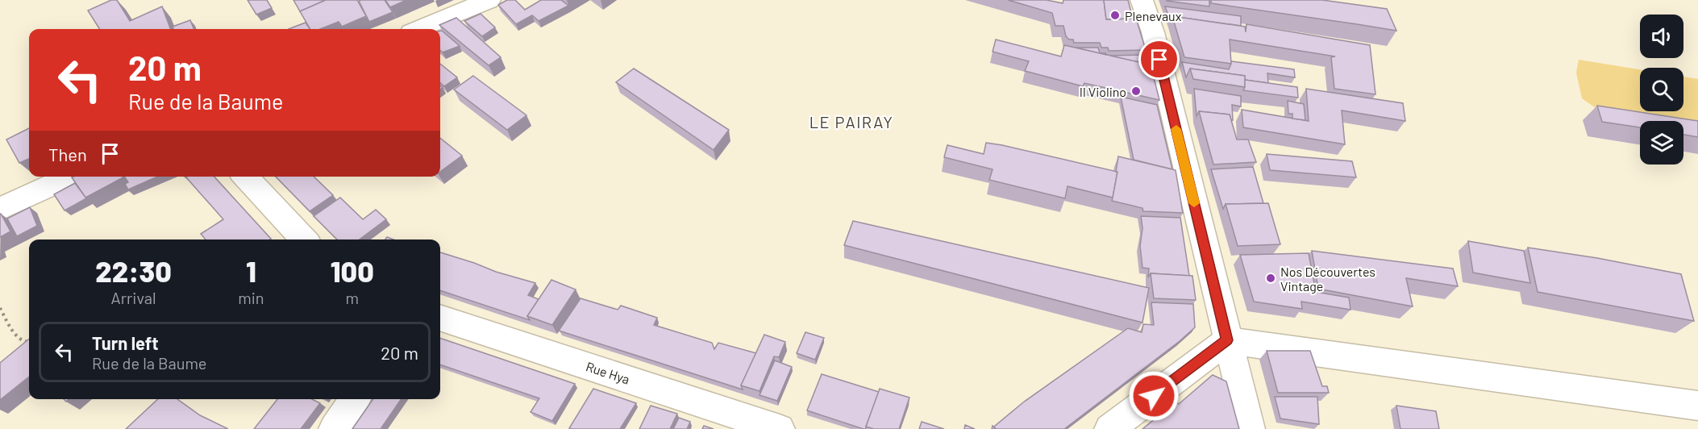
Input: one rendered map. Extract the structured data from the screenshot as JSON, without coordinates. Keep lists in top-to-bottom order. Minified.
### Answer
{"streets":{"street":["Rue Hya"]},"districts":["LE PAIRAY"],"places":["Plenevaux","Il Violino","Nos Découvertes Vintage"],"page":{"turn":["20 m","Rue de la Baume"],"then":"Then","eta":["22:30","Arrival","1","min","100","m"],"list":[{"name":"Turn left","note":"Rue de la Baume","value":"20 m"}]}}
